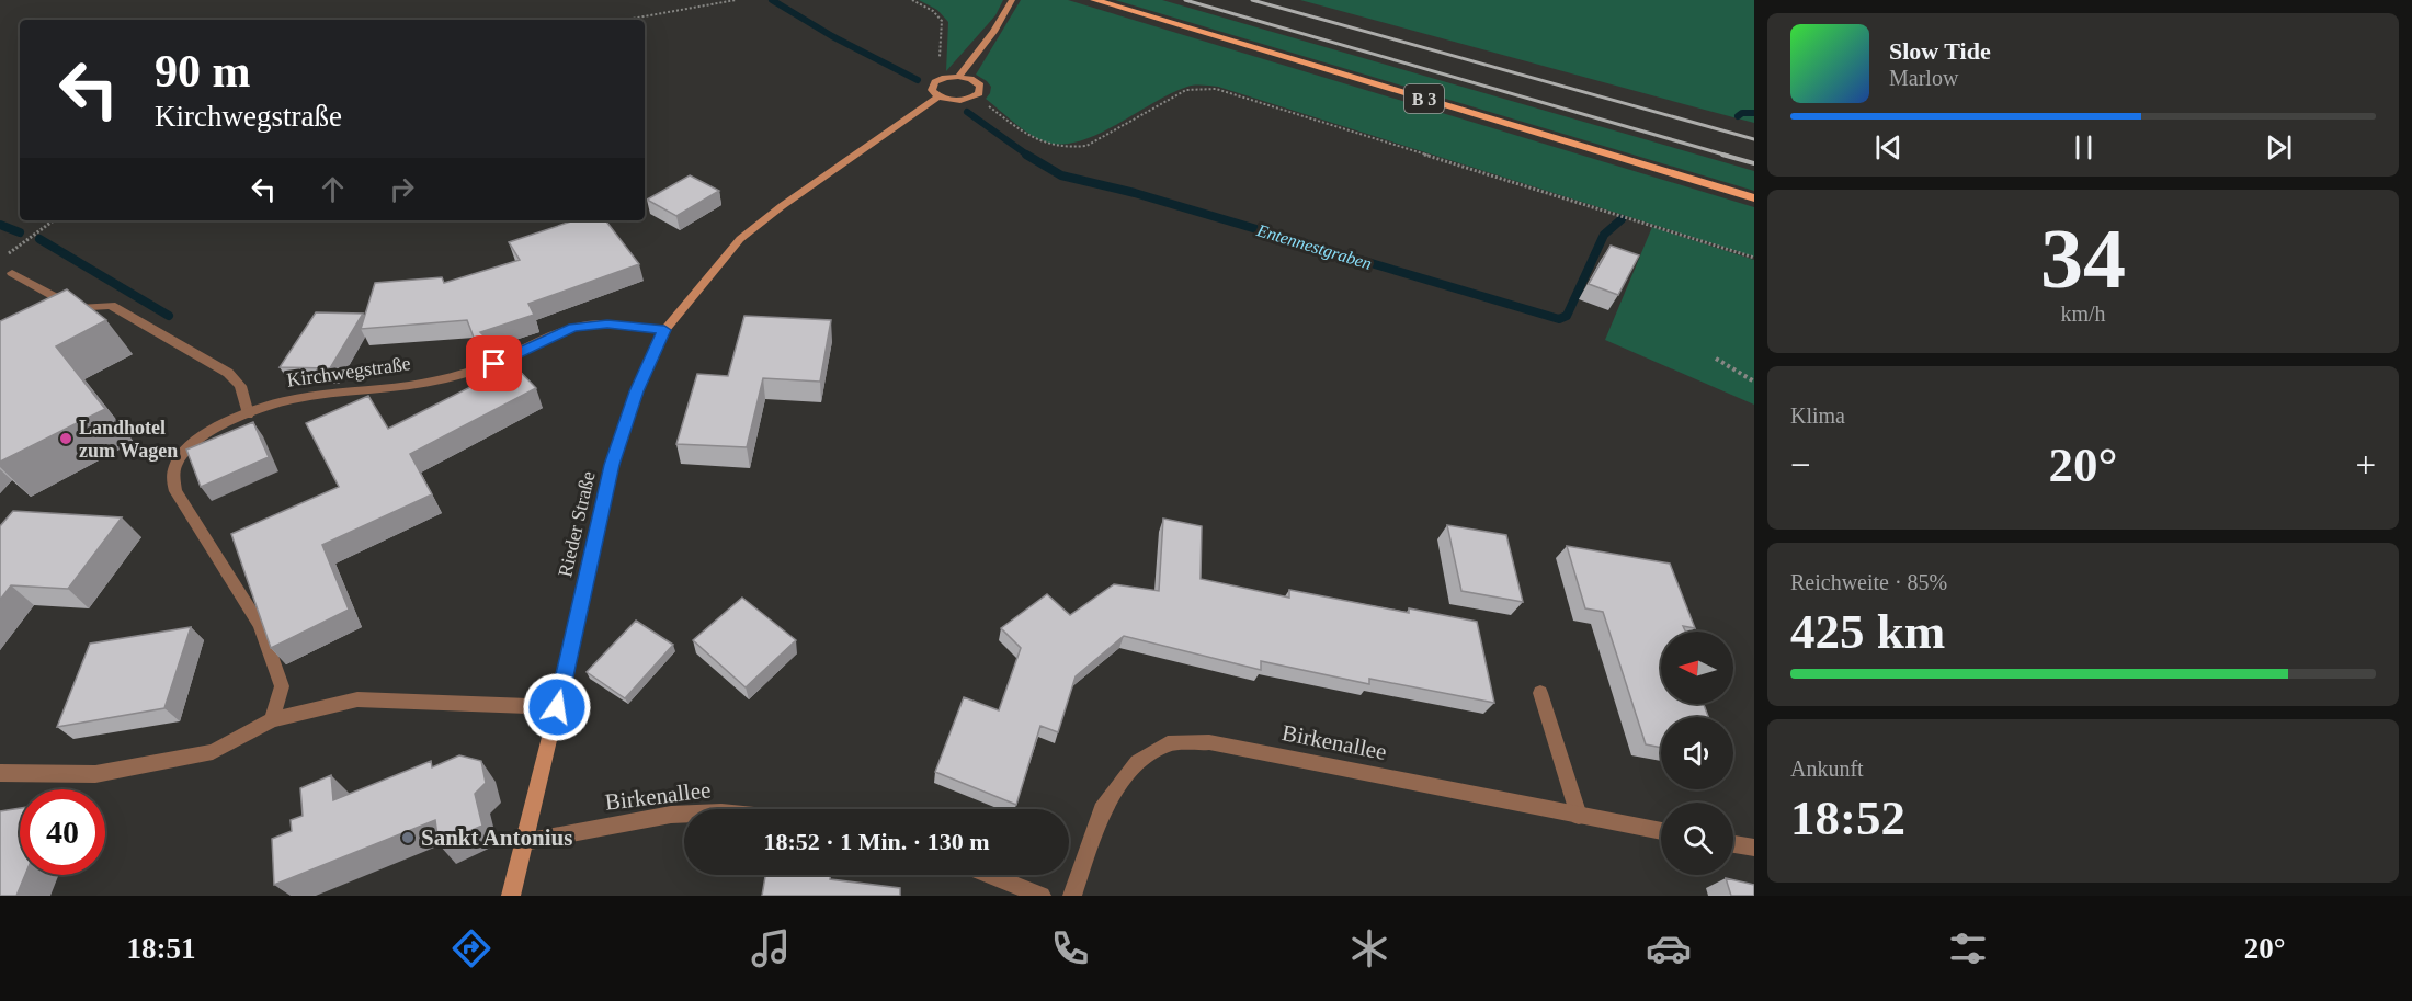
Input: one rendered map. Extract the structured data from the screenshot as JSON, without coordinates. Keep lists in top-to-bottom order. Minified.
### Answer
{"streets":{"main road":["B 3"],"street":["Kirchwegstraße","Rieder Straße","Birkenallee"]},"crossings":[["Kirchwegstraße","Rieder Straße"],["Rieder Straße","Birkenallee"]],"water":["Entennestgraben"],"places":["Landhotel zum Wagen","Sankt Antonius"],"north":"left","page":{"turn":["90 m","Kirchwegstraße"],"song":["Slow Tide","Marlow"],"tile":[["34","km/h"],"Klima",["Reichweite · 85%","425 km"],["Ankunft","18:52"]],"heat":["−","20°","+"],"limit":"40","trip":"18:52 · 1 Min. · 130 m","tabs":["18:51","20°"]}}
